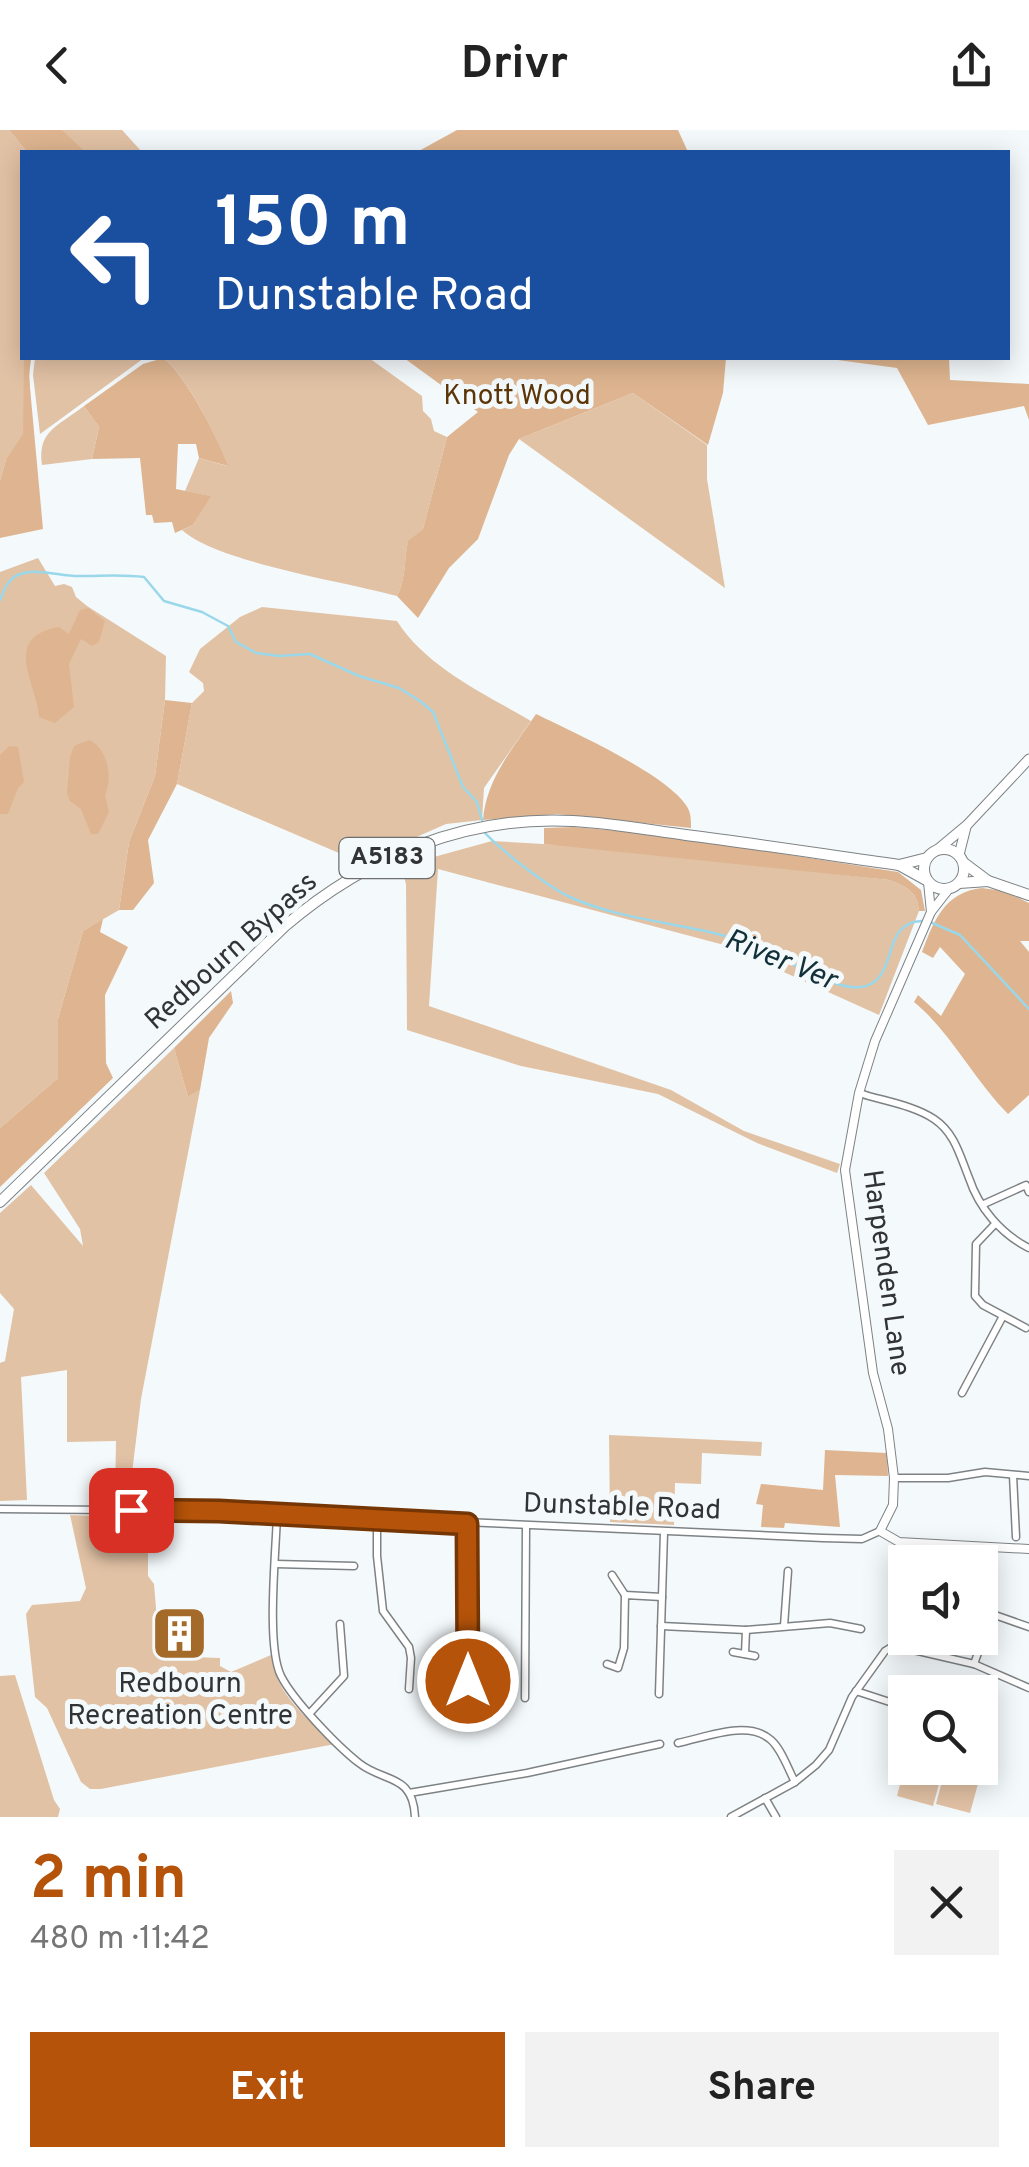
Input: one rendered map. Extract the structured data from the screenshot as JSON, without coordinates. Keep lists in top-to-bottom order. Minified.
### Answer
{"streets":{"main road":["A5183","Redbourn Bypass"],"street":["Harpenden Lane","Dunstable Road"]},"crossings":[["Redbourn Bypass","Harpenden Lane"],["Harpenden Lane","Dunstable Road"]],"water":["River Ver"],"parks":["Knott Wood"],"places":{"building":["Redbourn Recreation Centre"]},"page":{"header":"Drivr","turn":["150 m","Dunstable Road"],"heading":["2 min","480 m · 11:42"],"buttons":["Exit","Share"]}}
